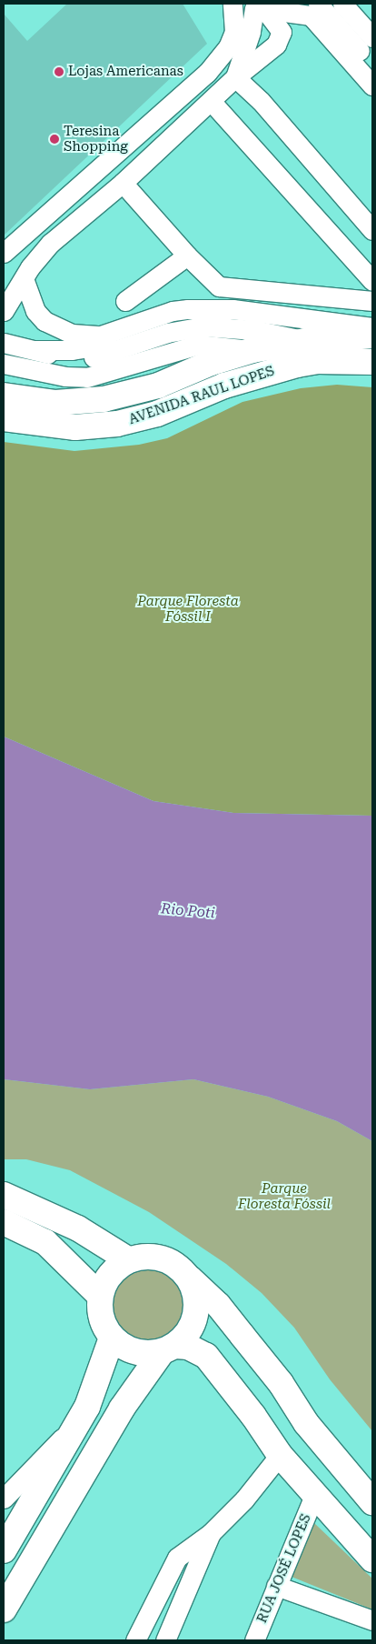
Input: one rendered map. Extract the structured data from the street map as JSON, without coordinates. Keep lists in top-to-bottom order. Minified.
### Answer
{"streets":{"main road":["AVENIDA RAUL LOPES"],"street":["RUA JOSÉ LOPES"]},"water":["Rio Poti"],"parks":["Parque Floresta Fóssil I","Parque Floresta Fóssil"],"places":["Lojas Americanas","Teresina Shopping"]}
